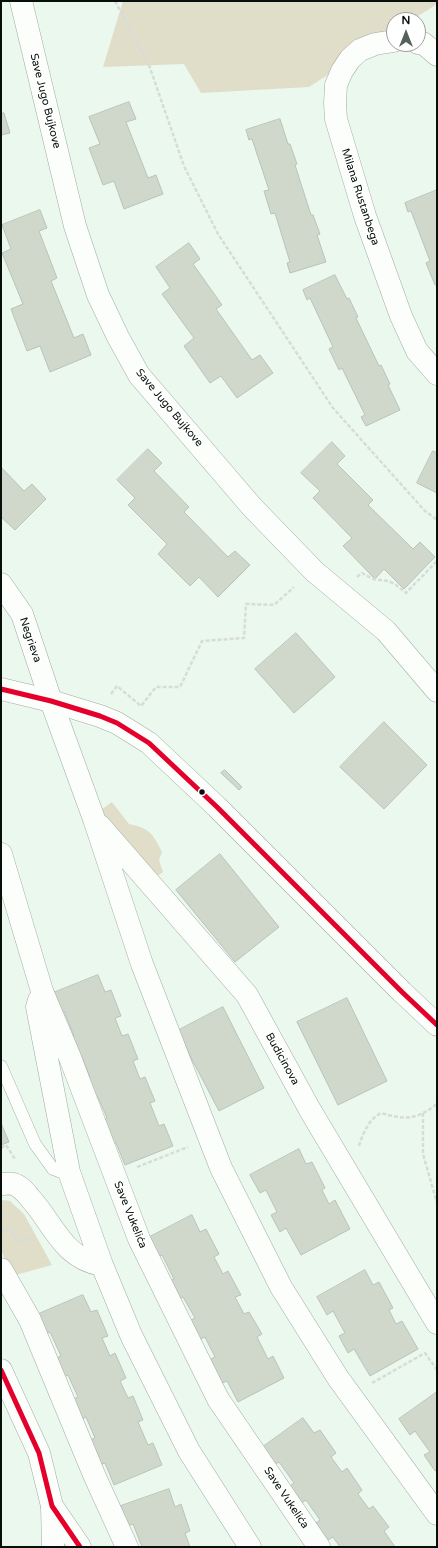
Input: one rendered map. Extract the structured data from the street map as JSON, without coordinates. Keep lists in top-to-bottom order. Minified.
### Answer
{"streets":{"street":["Save Jugo Bujkove","Milana Rustanbega","Negrieva","Budicinova","Save Vukelića"]},"crossings":[["Negrieva","Budicinova"]],"north":"top"}
